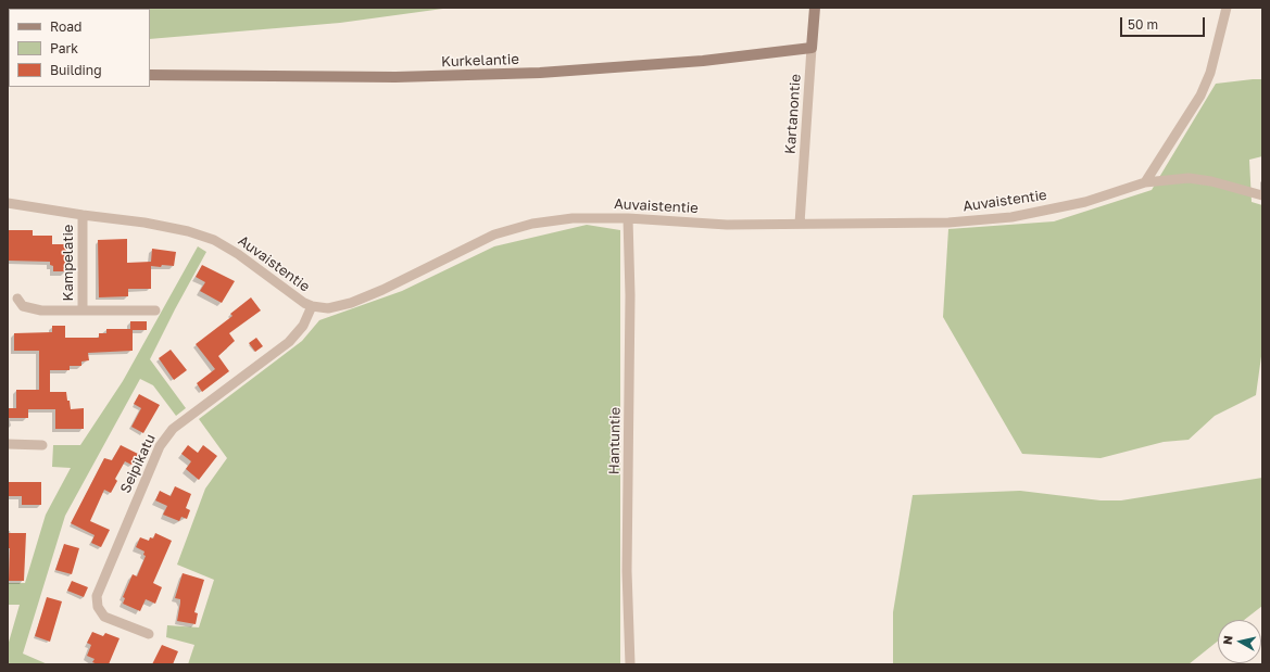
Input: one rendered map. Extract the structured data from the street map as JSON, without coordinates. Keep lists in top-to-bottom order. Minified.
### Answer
{"streets":{"street":["Kurkelantie","Kartanontie","Auvaistentie","Kampelatie","Hantuntie","Seipikatu"]},"crossings":[["Kurkelantie","Kartanontie"],["Kartanontie","Auvaistentie"],["Auvaistentie","Kampelatie"],["Auvaistentie","Hantuntie"],["Auvaistentie","Seipikatu"]],"legend":["Road","Park","Building"],"scale_bar":"50 m","north":"left"}
